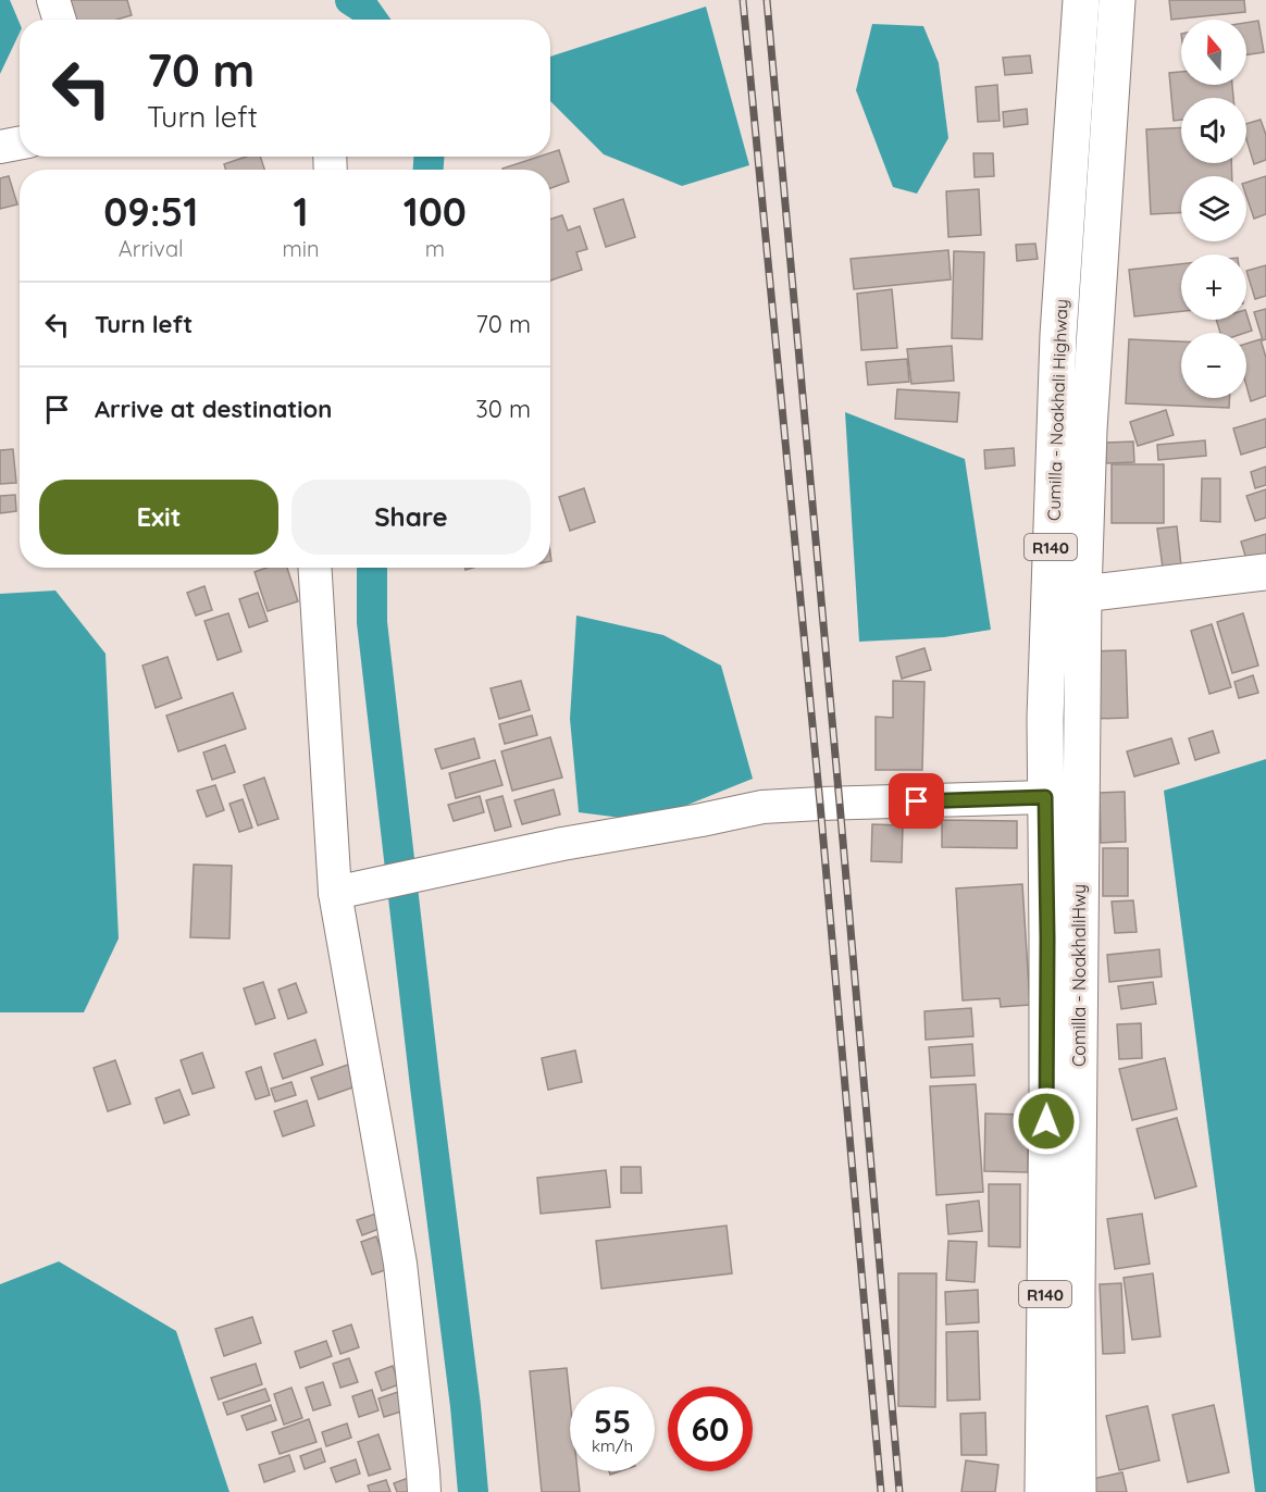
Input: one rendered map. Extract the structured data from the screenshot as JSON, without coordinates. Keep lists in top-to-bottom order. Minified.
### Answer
{"streets":{"main road":["Cumilla - Noakhali Highway","R140","Comilla - NoakhaliHwy"]},"crossings":[["Cumilla - Noakhali Highway","Comilla - NoakhaliHwy"]],"north":"top","page":{"map_buttons":["+","−"],"turn":["70 m","Turn left"],"eta":["09:51","Arrival","1","min","100","m"],"list":[{"name":"Turn left","value":"70 m"},{"name":"Arrive at destination","value":"30 m"}],"buttons":["Exit","Share"],"speed":"55 km/h","limit":"60"}}
